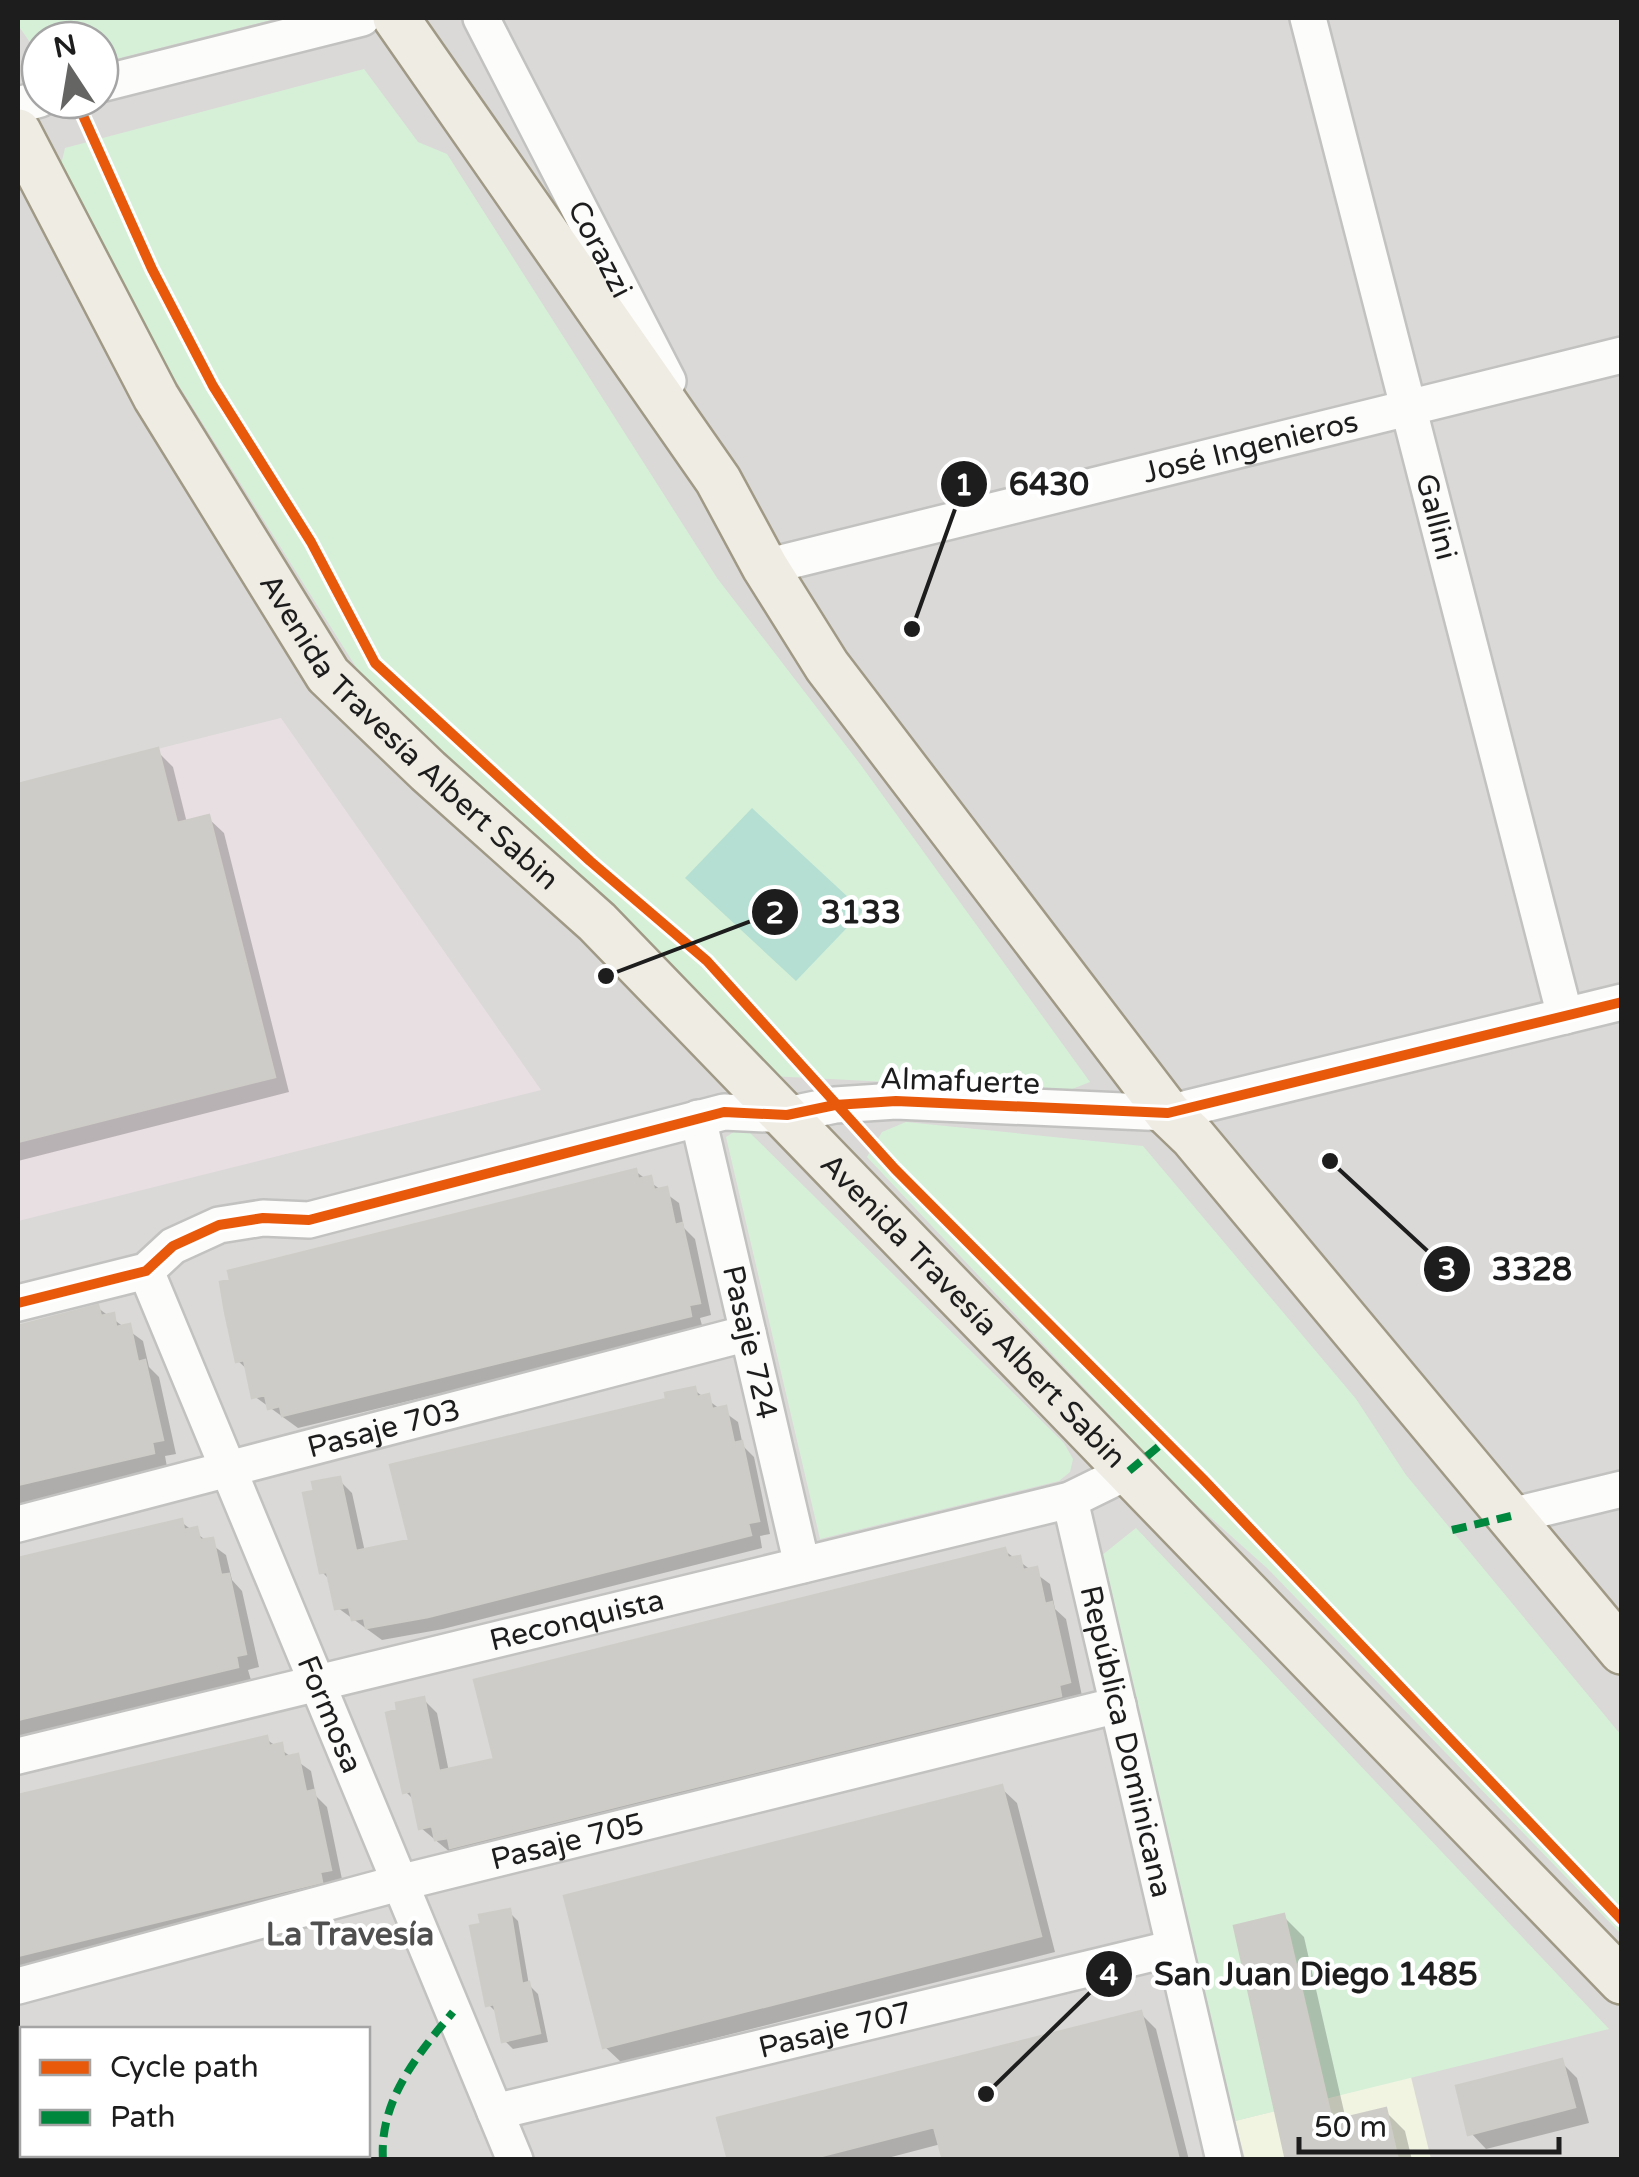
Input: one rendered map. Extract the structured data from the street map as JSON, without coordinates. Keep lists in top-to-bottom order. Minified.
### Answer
{"streets":{"main road":["Avenida Travesía Albert Sabin"],"street":["Corazzi","José Ingenieros","Gallini","Almafuerte","Pasaje 724","Pasaje 703","Reconquista","Formosa","República Dominicana","Pasaje 705","Pasaje 707"]},"crossings":[["José Ingenieros","Gallini"],["Gallini","Almafuerte"],["Avenida Travesía Albert Sabin","Almafuerte"],["Avenida Travesía Albert Sabin","Reconquista"],["Almafuerte","Pasaje 724"],["Almafuerte","Formosa"],["Pasaje 724","Pasaje 703"],["Pasaje 724","Reconquista"],["Pasaje 703","Formosa"],["Reconquista","Formosa"],["Reconquista","República Dominicana"],["Formosa","Pasaje 705"],["Formosa","Pasaje 707"],["República Dominicana","Pasaje 705"],["República Dominicana","Pasaje 707"]],"districts":["La Travesía"],"places":["6430","3133","3328","San Juan Diego 1485"],"legend":["Cycle path","Path"],"scale_bar":"50 m","north":"top"}
